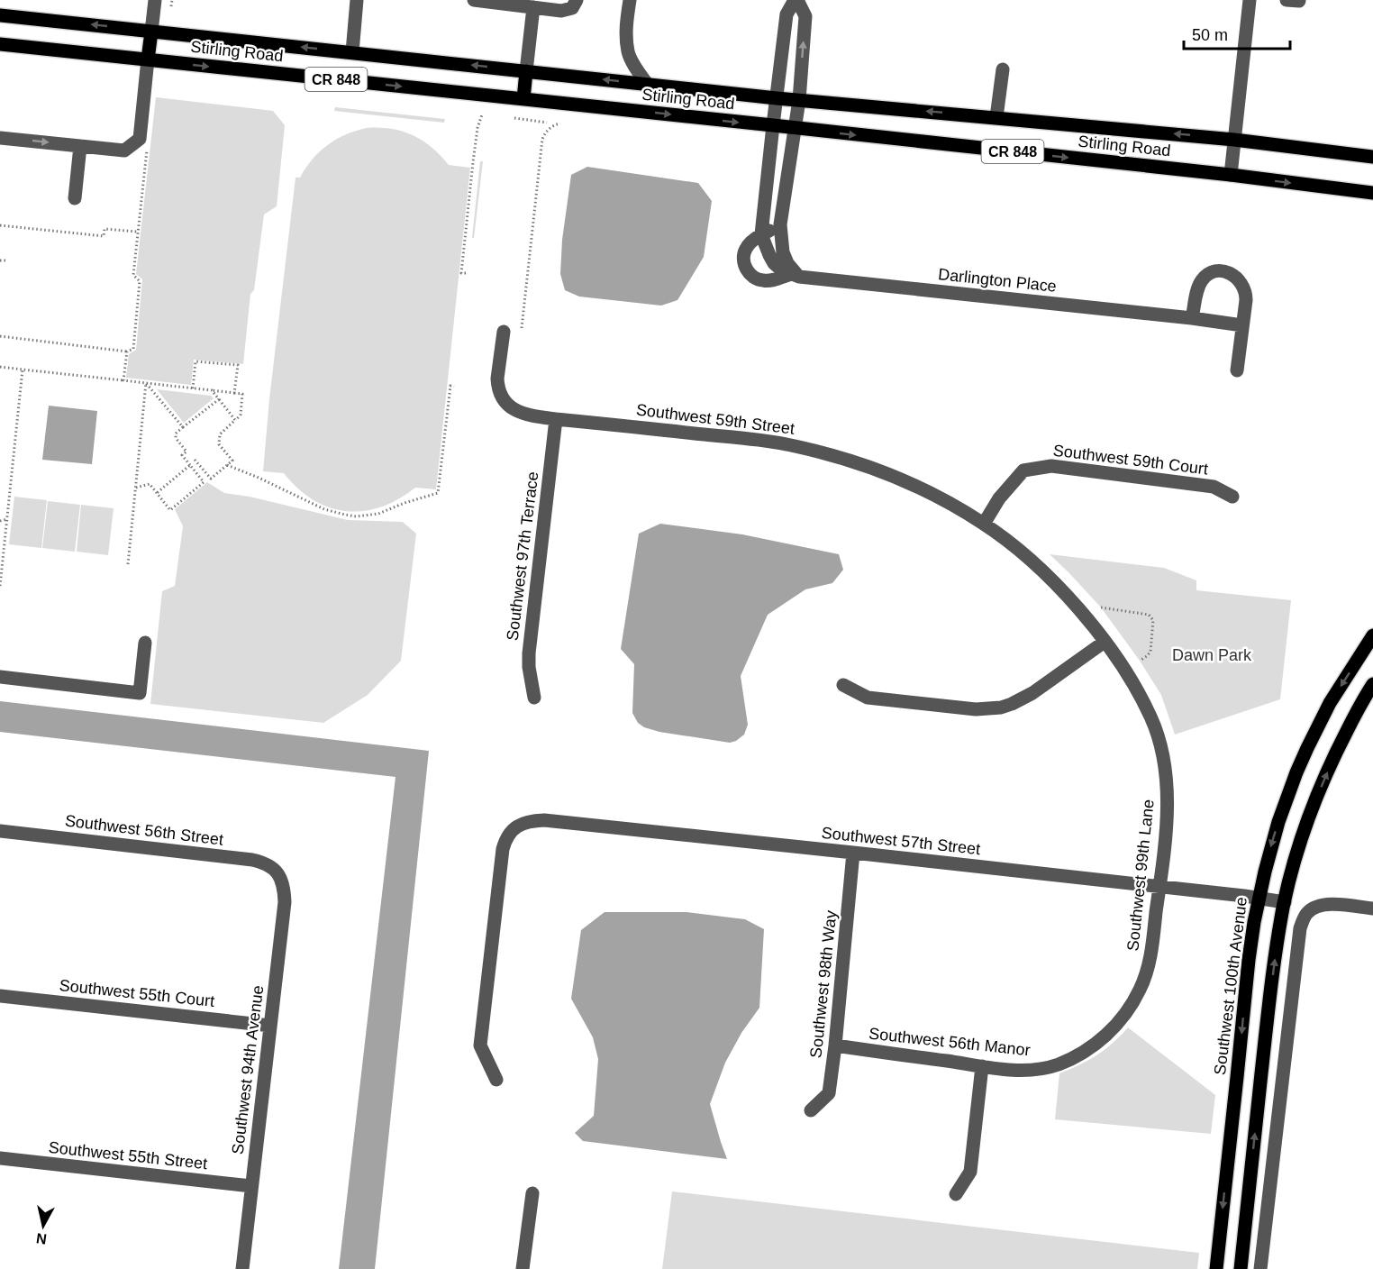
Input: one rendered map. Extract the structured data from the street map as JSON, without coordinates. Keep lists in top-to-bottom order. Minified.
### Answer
{"streets":{"main road":["Stirling Road","CR 848","Southwest 100th Avenue"],"street":["Darlington Place","Southwest 59th Street","Southwest 59th Court","Southwest 97th Terrace","Southwest 56th Street","Southwest 57th Street","Southwest 99th Lane","Southwest 98th Way","Southwest 55th Court","Southwest 56th Manor","Southwest 94th Avenue","Southwest 55th Street"]},"crossings":[["Southwest 59th Street","Southwest 59th Court"],["Southwest 59th Street","Southwest 97th Terrace"],["Southwest 59th Street","Southwest 99th Lane"],["Southwest 59th Court","Southwest 99th Lane"],["Southwest 56th Street","Southwest 94th Avenue"],["Southwest 57th Street","Southwest 99th Lane"],["Southwest 57th Street","Southwest 98th Way"],["Southwest 57th Street","Southwest 100th Avenue"],["Southwest 99th Lane","Southwest 56th Manor"],["Southwest 98th Way","Southwest 56th Manor"],["Southwest 55th Court","Southwest 94th Avenue"],["Southwest 94th Avenue","Southwest 55th Street"]],"parks":["Dawn Park"],"scale_bar":"50 m","north":"bottom"}
